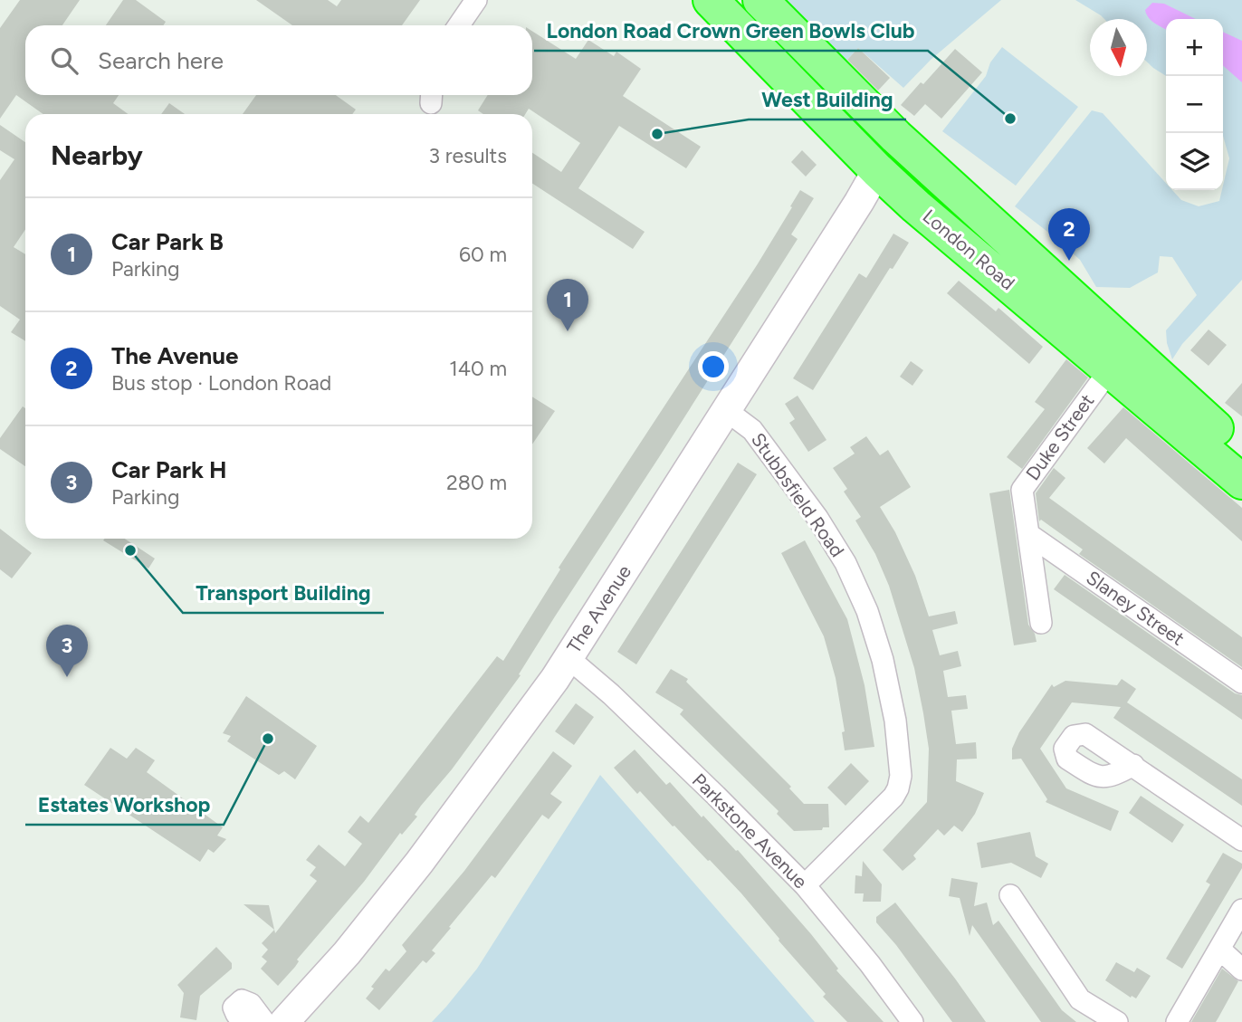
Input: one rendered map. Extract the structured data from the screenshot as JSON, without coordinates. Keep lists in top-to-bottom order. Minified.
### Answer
{"streets":{"highway":["London Road"],"street":["Duke Street","Stubbsfield Road","Slaney Street","The Avenue","Parkstone Avenue"]},"crossings":[["London Road","Duke Street"],["London Road","The Avenue"],["Duke Street","Slaney Street"],["Stubbsfield Road","The Avenue"],["Stubbsfield Road","Parkstone Avenue"],["The Avenue","Parkstone Avenue"]],"places":["London Road Crown Green Bowls Club","West Building","Transport Building","Estates Workshop"],"north":"bottom","page":{"map_buttons":["+","−"],"search":"Search here","heading":["Nearby","3 results"],"list":[{"mark":"1","name":"Car Park B","note":"Parking","value":"60 m"},{"mark":"2","name":"The Avenue","note":"Bus stop · London Road","value":"140 m"},{"mark":"3","name":"Car Park H","note":"Parking","value":"280 m"}],"pins":["2","1","3"]}}
